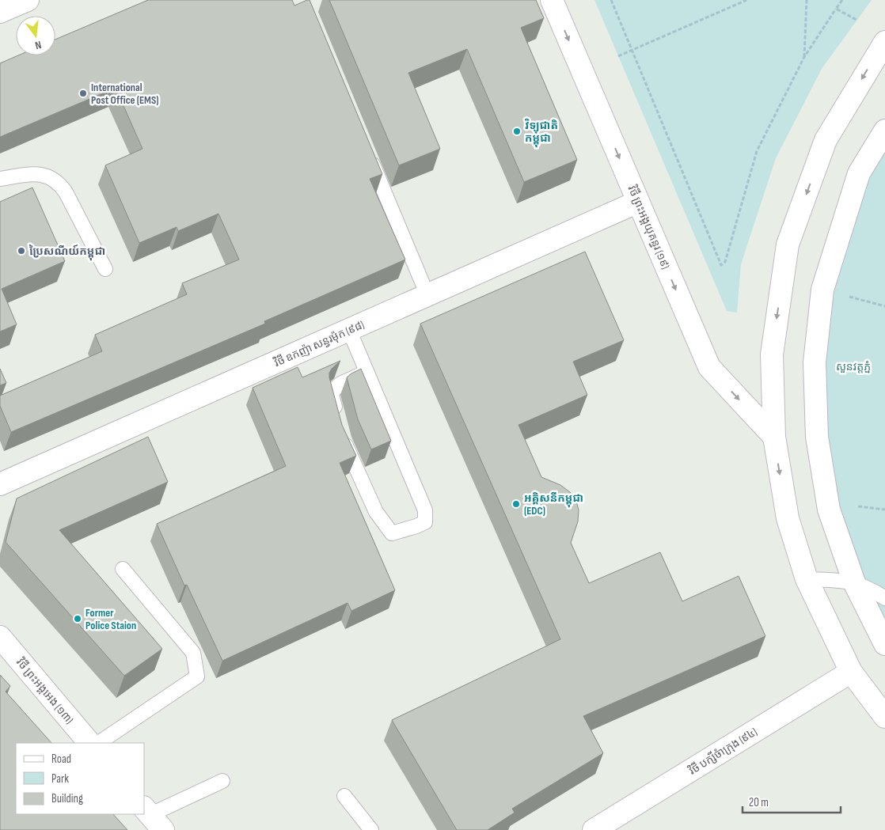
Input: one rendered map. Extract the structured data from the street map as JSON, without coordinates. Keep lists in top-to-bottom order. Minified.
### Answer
{"streets":{"street":["វិថី ព្រះអង្គយុគន្ធរ (១៩)","វិថី ឧកញ៉ា សន្ធរម៉ុក (៩៨)","វិថី ព្រះអង្គអេង (១៣)","វិថី បក្សីចំាក្រុង (៩៤)"]},"crossings":[["វិថី ព្រះអង្គយុគន្ធរ (១៩)","វិថី ឧកញ៉ា សន្ធរម៉ុក (៩៨)"]],"one_way":["វិថី ព្រះអង្គយុគន្ធរ (១៩)"],"parks":["សួនវត្ដភ្នំ"],"places":["International Post Office (EMS)","វិទ្យុជាតិ កម្ពុជា","ប្រៃសណីយ៍កម្ពុជា","អគ្គិសនីកម្ពុជា (EDC)","Former Police Staion"],"legend":["Road","Park","Building"],"scale_bar":"20 m","north":"bottom"}
